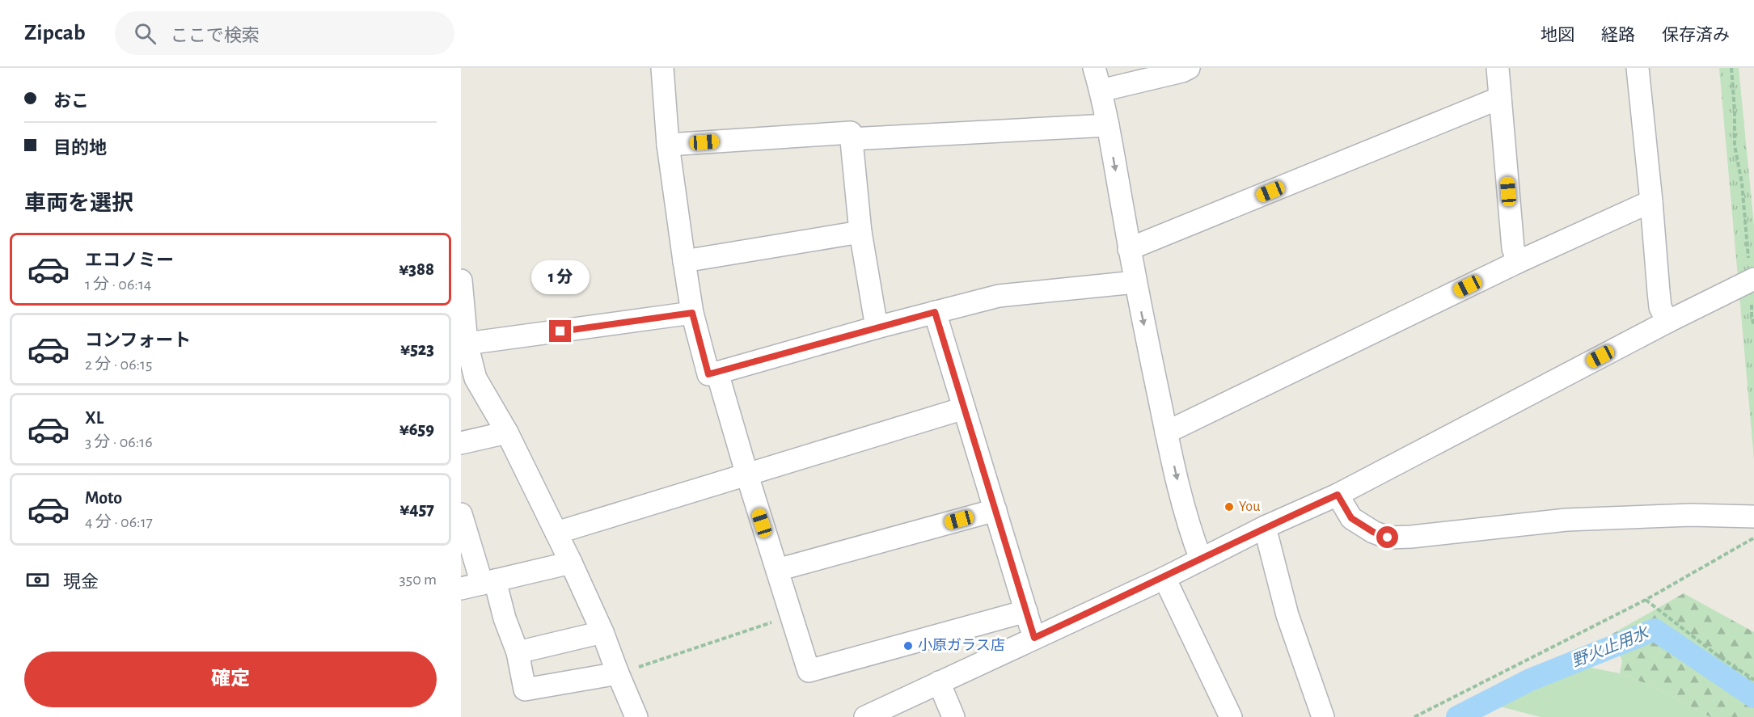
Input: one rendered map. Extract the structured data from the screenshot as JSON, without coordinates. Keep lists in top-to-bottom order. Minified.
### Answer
{"water":["野火止用水"],"places":["You","小原ガラス店"],"page":{"header":"Zipcab","search":"ここで検索","nav":["地図","経路","保存済み"],"banner":["おこ","目的地"],"heading":"車両を選択","list":[{"name":"エコノミー","note":"1 分 · 06:14","value":"¥388"},{"name":"コンフォート","note":"2 分 · 06:15","value":"¥523"},{"name":"XL","note":"3 分 · 06:16","value":"¥659"},{"name":"Moto","note":"4 分 · 06:17","value":"¥457"}],"bubble":"1 分","pay":["現金","350 m"],"buttons":"確定"}}
